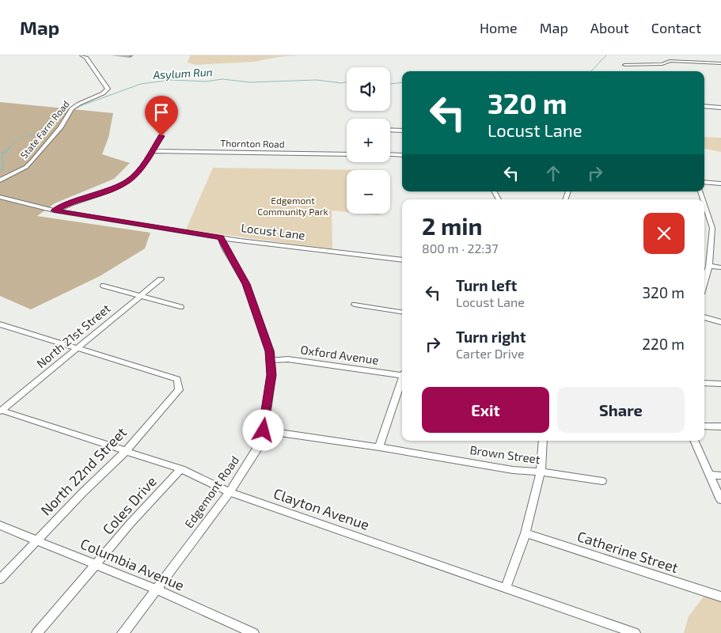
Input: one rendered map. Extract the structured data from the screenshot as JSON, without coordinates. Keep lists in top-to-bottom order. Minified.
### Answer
{"streets":{"street":["State Farm Road","Thornton Road","Locust Lane","North 21st Street","Oxford Avenue","Brown Street","North 22nd Street","Edgemont Road","Coles Drive","Clayton Avenue","Catherine Street","Columbia Avenue"]},"crossings":[["Locust Lane","Edgemont Road"],["North 21st Street","Clayton Avenue"],["Oxford Avenue","Edgemont Road"],["Brown Street","Edgemont Road"],["North 22nd Street","Clayton Avenue"],["North 22nd Street","Columbia Avenue"],["Edgemont Road","Clayton Avenue"],["Edgemont Road","Columbia Avenue"],["Coles Drive","Clayton Avenue"],["Coles Drive","Columbia Avenue"]],"water":["Asylum Run"],"parks":["Edgemont Community Park"],"page":{"header":"Map","nav":["Home","Map","About","Contact"],"map_buttons":["+","−"],"turn":["320 m","Locust Lane"],"heading":["2 min","800 m · 22:37"],"list":[{"name":"Turn left","note":"Locust Lane","value":"320 m"},{"name":"Turn right","note":"Carter Drive","value":"220 m"}],"buttons":["Exit","Share"]}}
